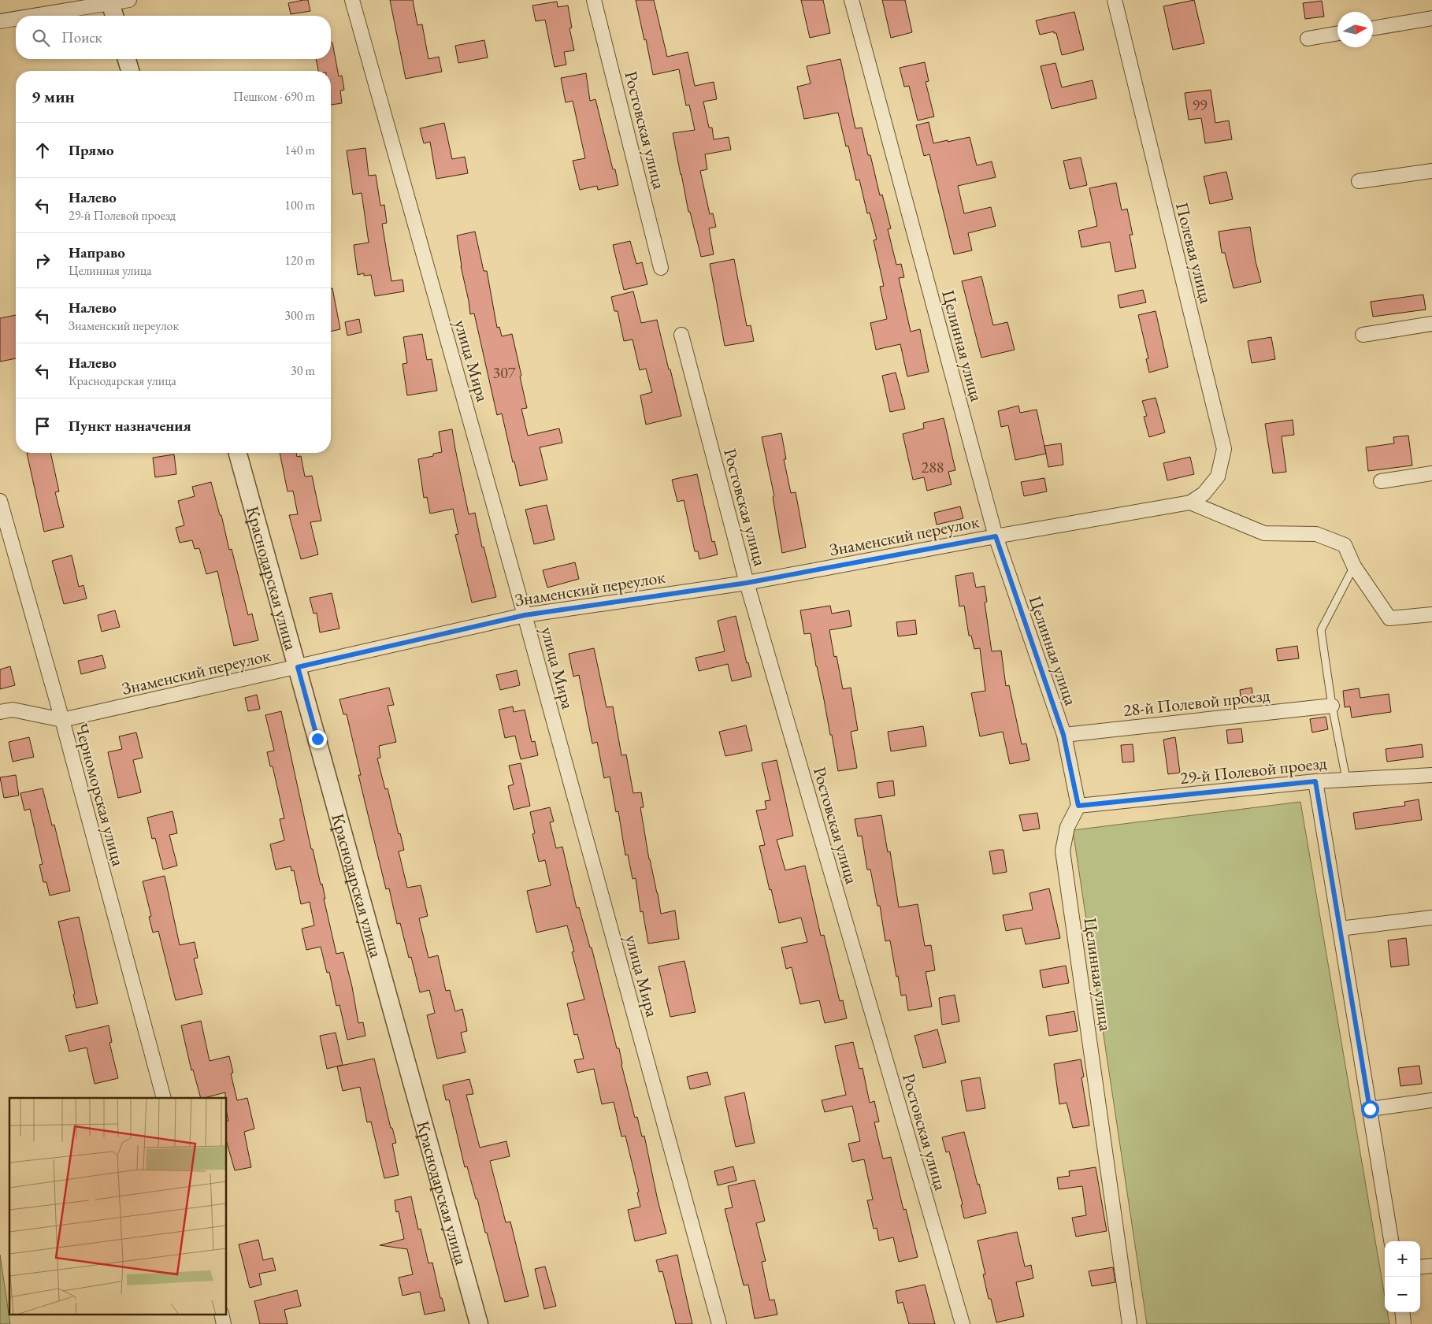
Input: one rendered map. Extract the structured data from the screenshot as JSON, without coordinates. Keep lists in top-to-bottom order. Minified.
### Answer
{"streets":{"street":["Ростовская улица","Полевая улица","Целинная улица","улица Мира","Знаменский переулок","Краснодарская улица","28-й Полевой проезд","29-й Полевой проезд","Черноморская улица"]},"crossings":[["Ростовская улица","Знаменский переулок"],["Полевая улица","Знаменский переулок"],["Целинная улица","Знаменский переулок"],["Целинная улица","28-й Полевой проезд"],["Целинная улица","29-й Полевой проезд"],["улица Мира","Знаменский переулок"],["Знаменский переулок","Краснодарская улица"],["Знаменский переулок","Черноморская улица"]],"house_numbers":["99","307","288"],"north":"right","page":{"search":"Поиск","heading":["9 мин","Пешком · 690 m"],"list":[["Прямо","140 m"],["Налево","29-й Полевой проезд","100 m"],["Направо","Целинная улица","120 m"],["Налево","Знаменский переулок","300 m"],["Налево","Краснодарская улица","30 m"],"Пункт назначения"],"map_buttons":["+","−"]}}
